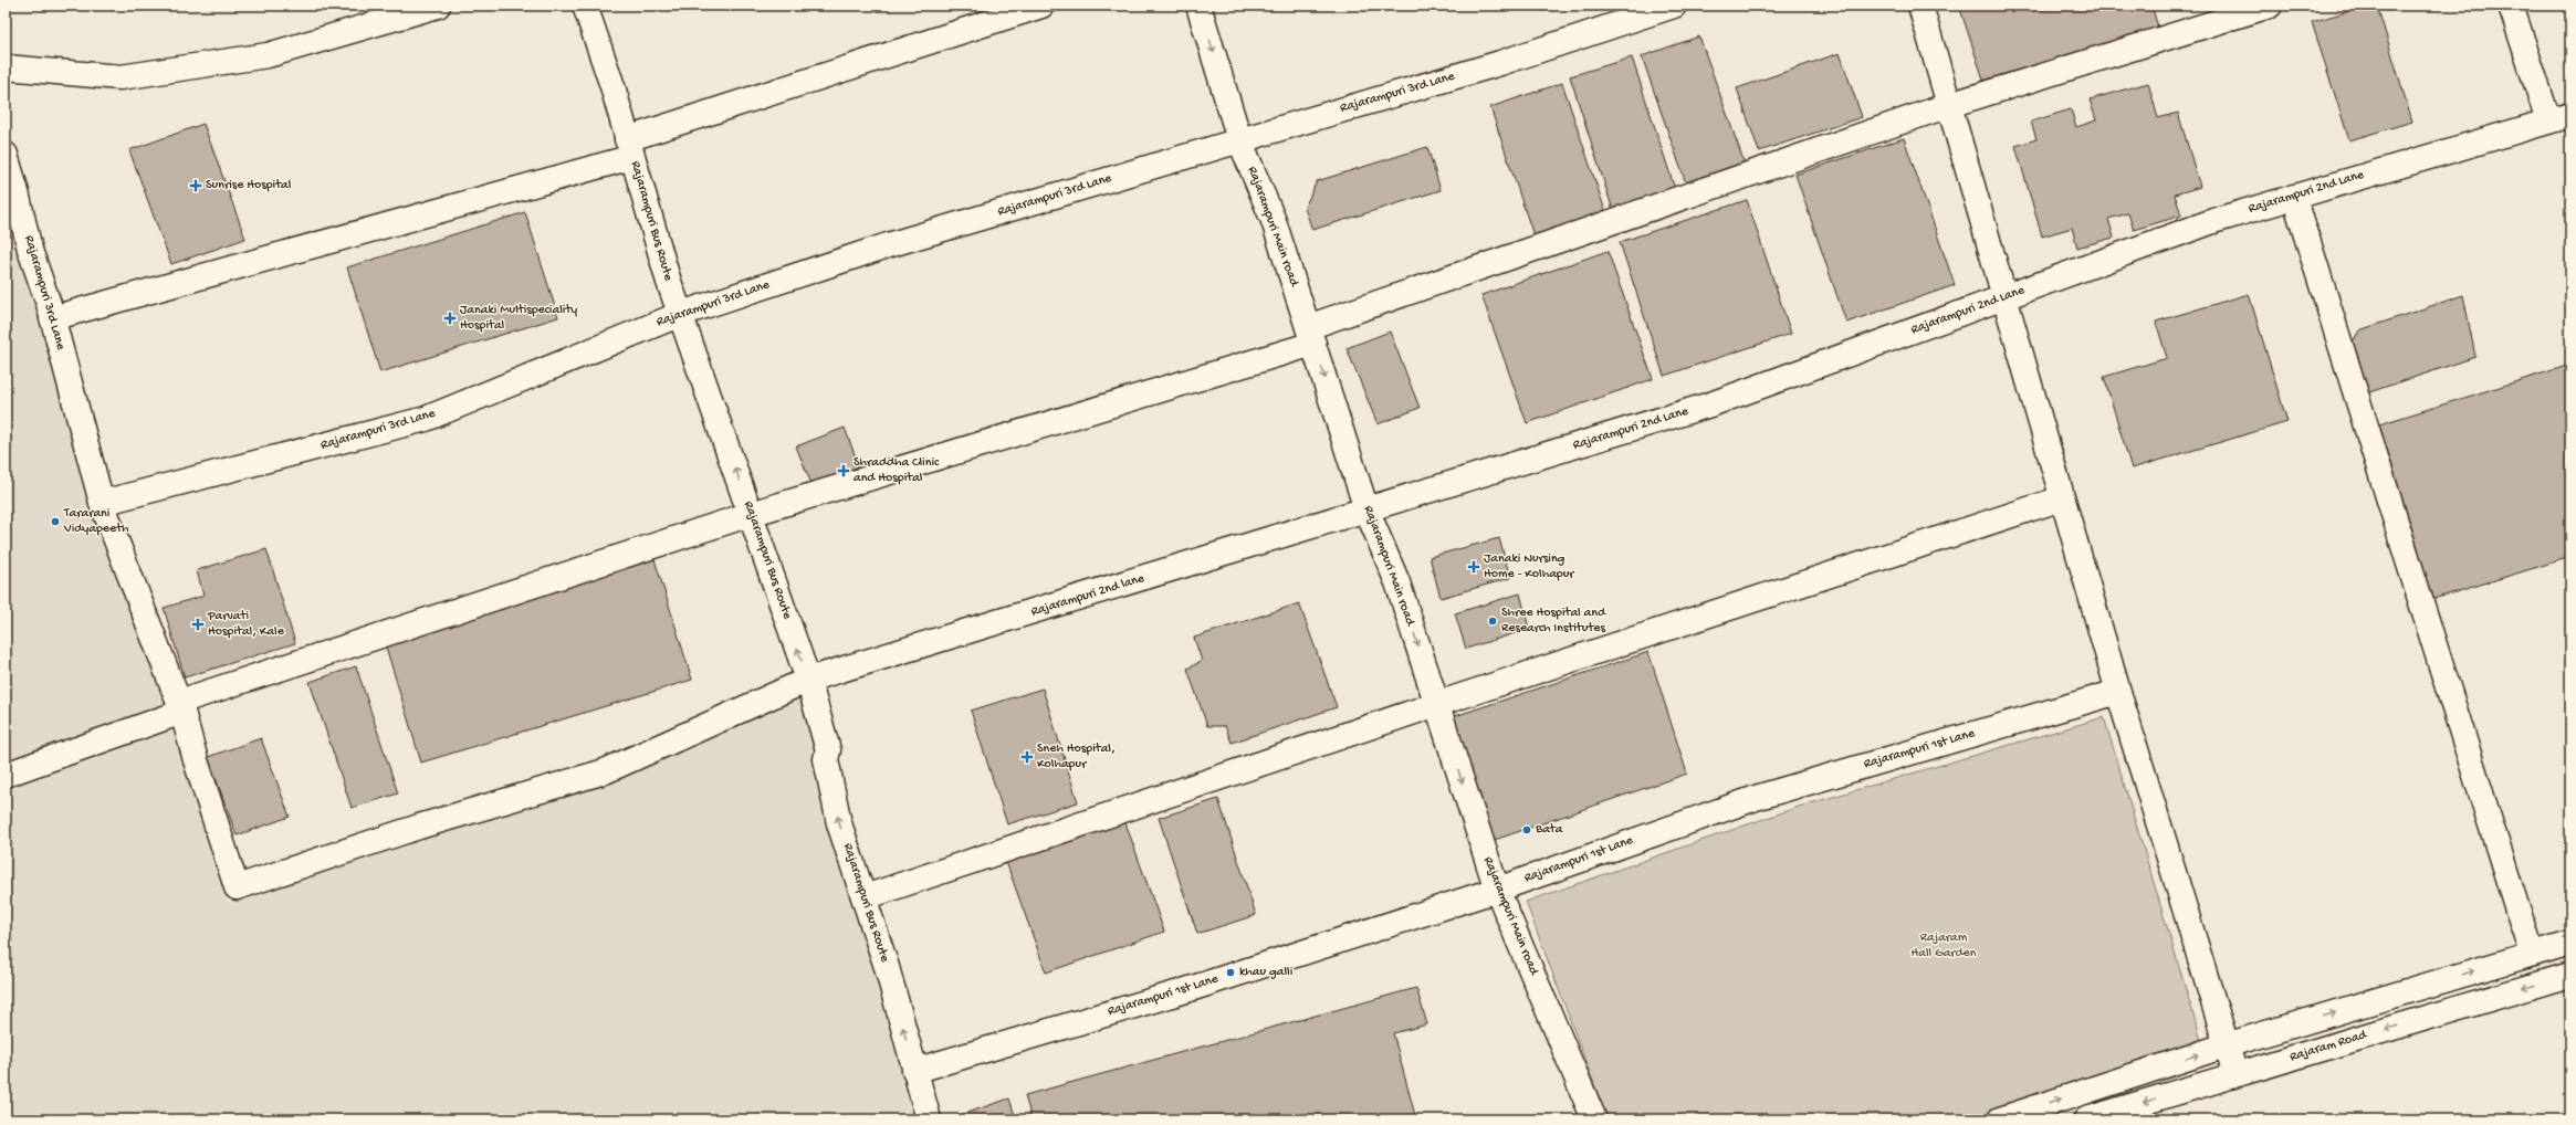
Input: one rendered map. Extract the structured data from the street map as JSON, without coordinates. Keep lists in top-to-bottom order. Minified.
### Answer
{"streets":{"street":["Rajarampuri 3rd Lane","Rajarampuri 2nd Lane","Rajarampuri Bus Route","Rajarampuri Main road","Rajarampuri 2nd lane","Rajarampuri 1st Lane","Rajaram Road"]},"crossings":[["Rajarampuri 3rd Lane","Rajarampuri Bus Route"],["Rajarampuri 3rd Lane","Rajarampuri Main road"],["Rajarampuri 2nd Lane","Rajarampuri Main road"],["Rajarampuri 2nd Lane","Rajarampuri 2nd lane"],["Rajarampuri Bus Route","Rajarampuri 2nd lane"],["Rajarampuri Bus Route","Rajarampuri 1st Lane"],["Rajarampuri Main road","Rajarampuri 2nd lane"],["Rajarampuri Main road","Rajarampuri 1st Lane"]],"one_way":["Rajarampuri Bus Route","Rajarampuri Main road"],"parks":["Rajaram Hall Garden"],"places":{"health":["Sunrise Hospital","Janaki Multispeciality Hospital","Shraddha Clinic and Hospital","Janaki Nursing Home - Kolhapur","Parvati Hospital, Kale","Sneh Hospital, Kolhapur"],"other":["Tararani Vidyapeeth","Shree Hospital and Research Institutes","Bata","khau galli"]}}
